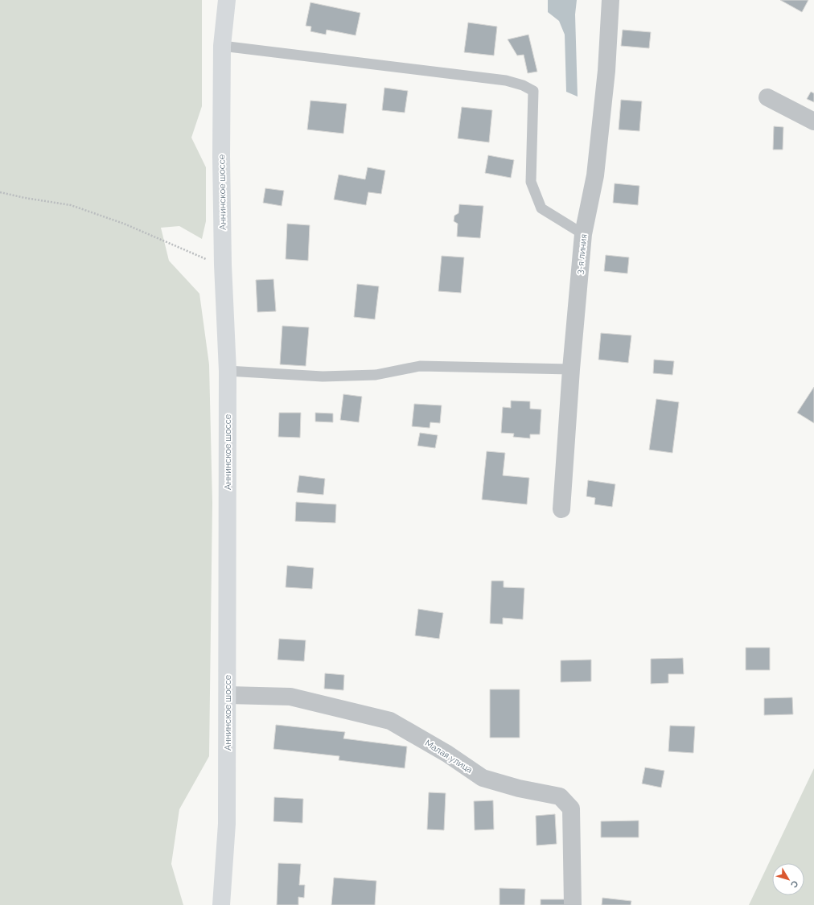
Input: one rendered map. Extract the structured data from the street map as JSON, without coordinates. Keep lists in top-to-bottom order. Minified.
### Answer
{"streets":{"main road":["Аннинское шоссе"],"street":["3-я линия","Малая улица"]},"crossings":[["Аннинское шоссе","Малая улица"]],"north":"bottom right"}
